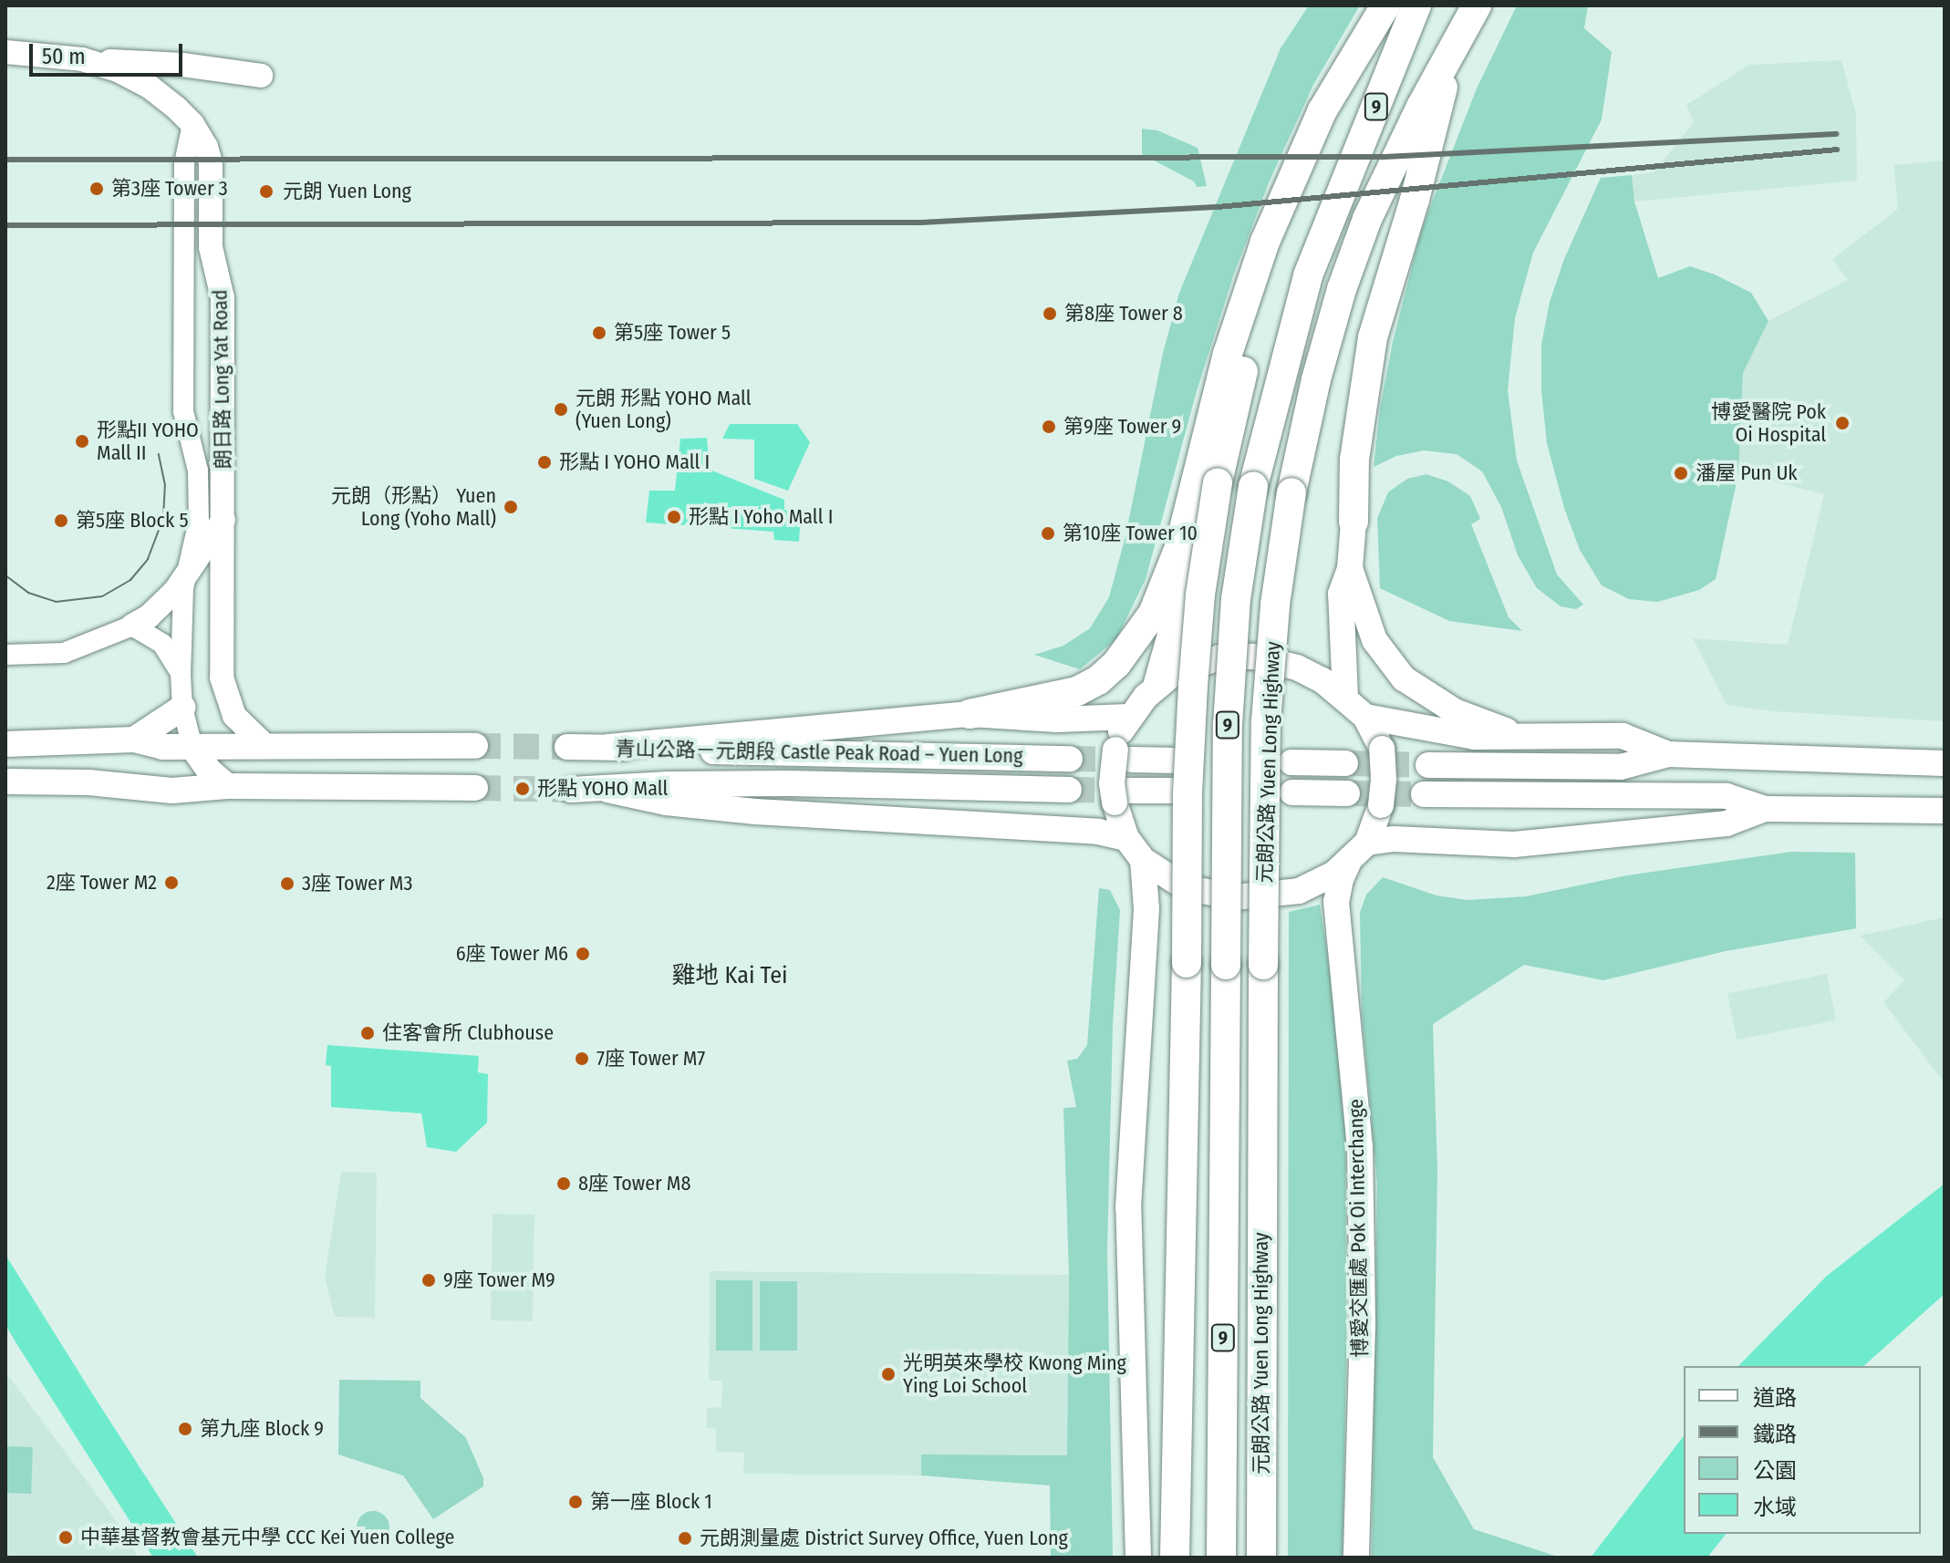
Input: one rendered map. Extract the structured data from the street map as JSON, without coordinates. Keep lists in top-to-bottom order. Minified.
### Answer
{"streets":{"highway":["9","元朗公路 Yuen Long Highway"],"main road":["朗日路 Long Yat Road","青山公路－元朗段 Castle Peak Road – Yuen Long","博愛交匯處 Pok Oi Interchange"]},"districts":["雞地 Kai Tei"],"places":["第3座 Tower 3","元朗 Yuen Long","第8座 Tower 8","第5座 Tower 5","元朗 形點 YOHO Mall (Yuen Long)","博愛醫院 Pok Oi Hospital","第9座 Tower 9","形點II YOHO Mall II","形點 I YOHO Mall I","潘屋 Pun Uk","元朗（形點） Yuen Long (Yoho Mall)","形點 I Yoho Mall I","第5座 Block 5","第10座 Tower 10","形點 YOHO Mall","2座 Tower M2","3座 Tower M3","6座 Tower M6","住客會所 Clubhouse","7座 Tower M7","8座 Tower M8","9座 Tower M9","光明英來學校 Kwong Ming Ying Loi School","第九座 Block 9","第一座 Block 1","中華基督教會基元中學 CCC Kei Yuen College","元朗測量處 District Survey Office, Yuen Long"],"legend":["道路","鐵路","公園","水域"],"scale_bar":"50 m"}
